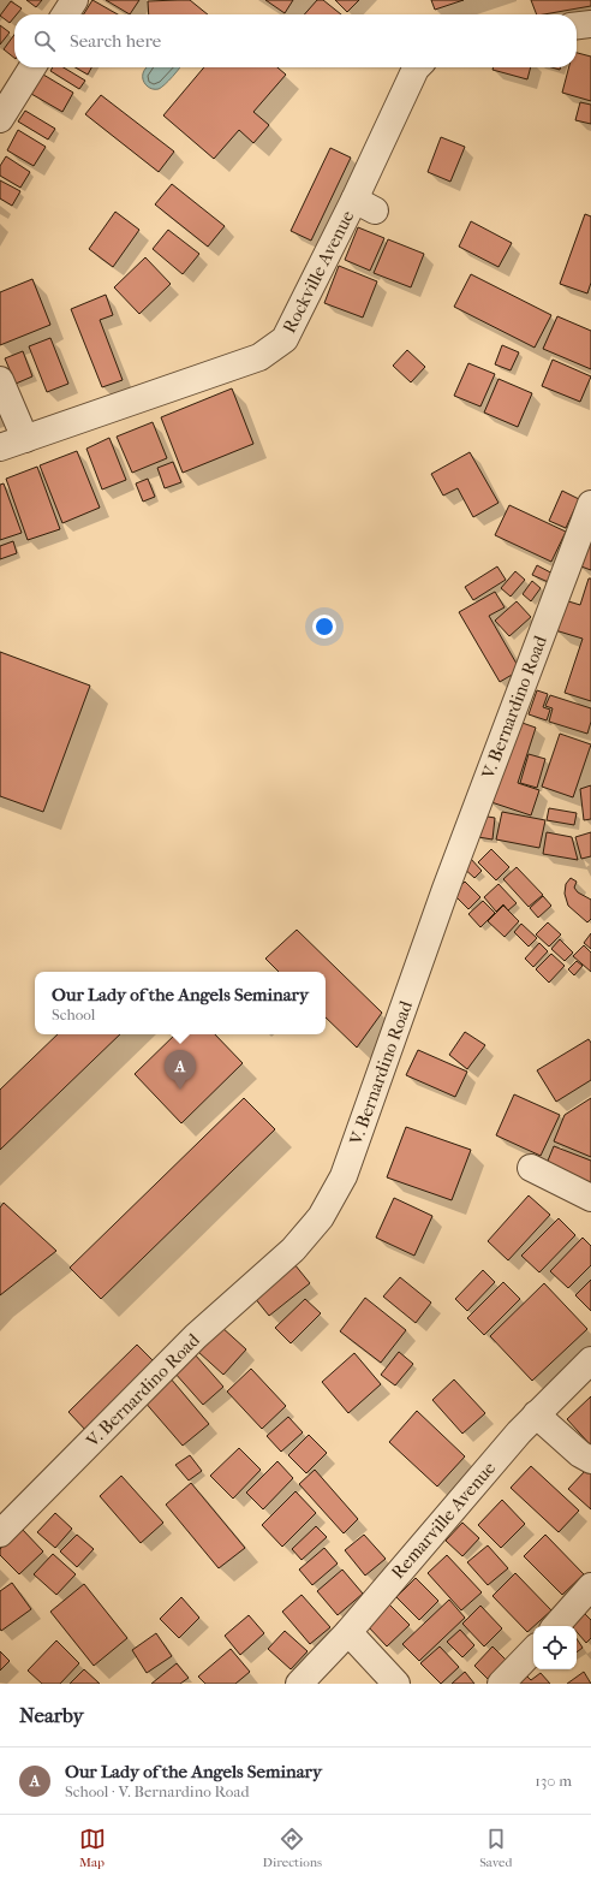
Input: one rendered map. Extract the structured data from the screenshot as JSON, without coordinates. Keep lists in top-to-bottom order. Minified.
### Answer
{"streets":{"street":["Rockville Avenue","V. Bernardino Road","Remarville Avenue"]},"page":{"search":"Search here","popup":["Our Lady of the Angels Seminary","School"],"pins":"A","heading":"Nearby","list":[{"mark":"A","name":"Our Lady of the Angels Seminary","note":"School · V. Bernardino Road","value":"130 m"}],"nav":["Map","Directions","Saved"]}}
